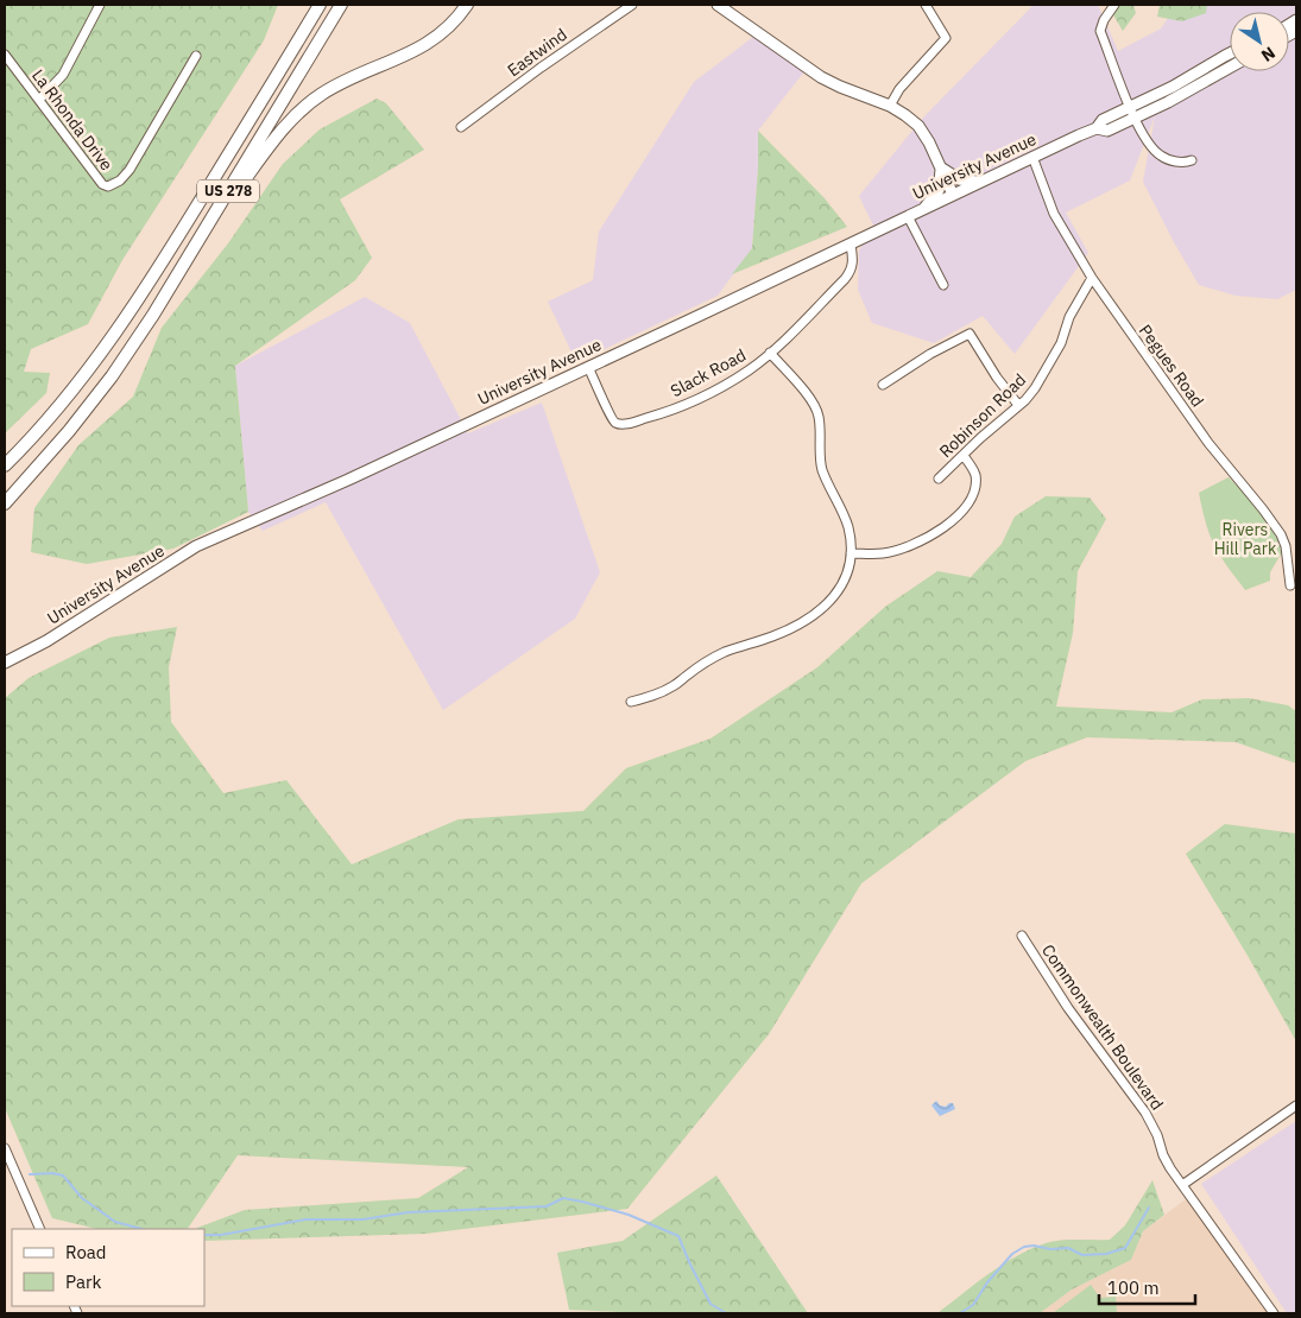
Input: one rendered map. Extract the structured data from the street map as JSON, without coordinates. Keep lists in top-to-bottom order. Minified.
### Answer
{"streets":{"highway":["US 278"],"main road":["University Avenue"],"street":["Eastwind","La Rhonda Drive","Pegues Road","Slack Road","Robinson Road","Commonwealth Boulevard"]},"crossings":[["University Avenue","Pegues Road"],["University Avenue","Slack Road"],["Pegues Road","Robinson Road"]],"parks":["Rivers Hill Park"],"legend":["Road","Park"],"scale_bar":"100 m","north":"bottom right"}
